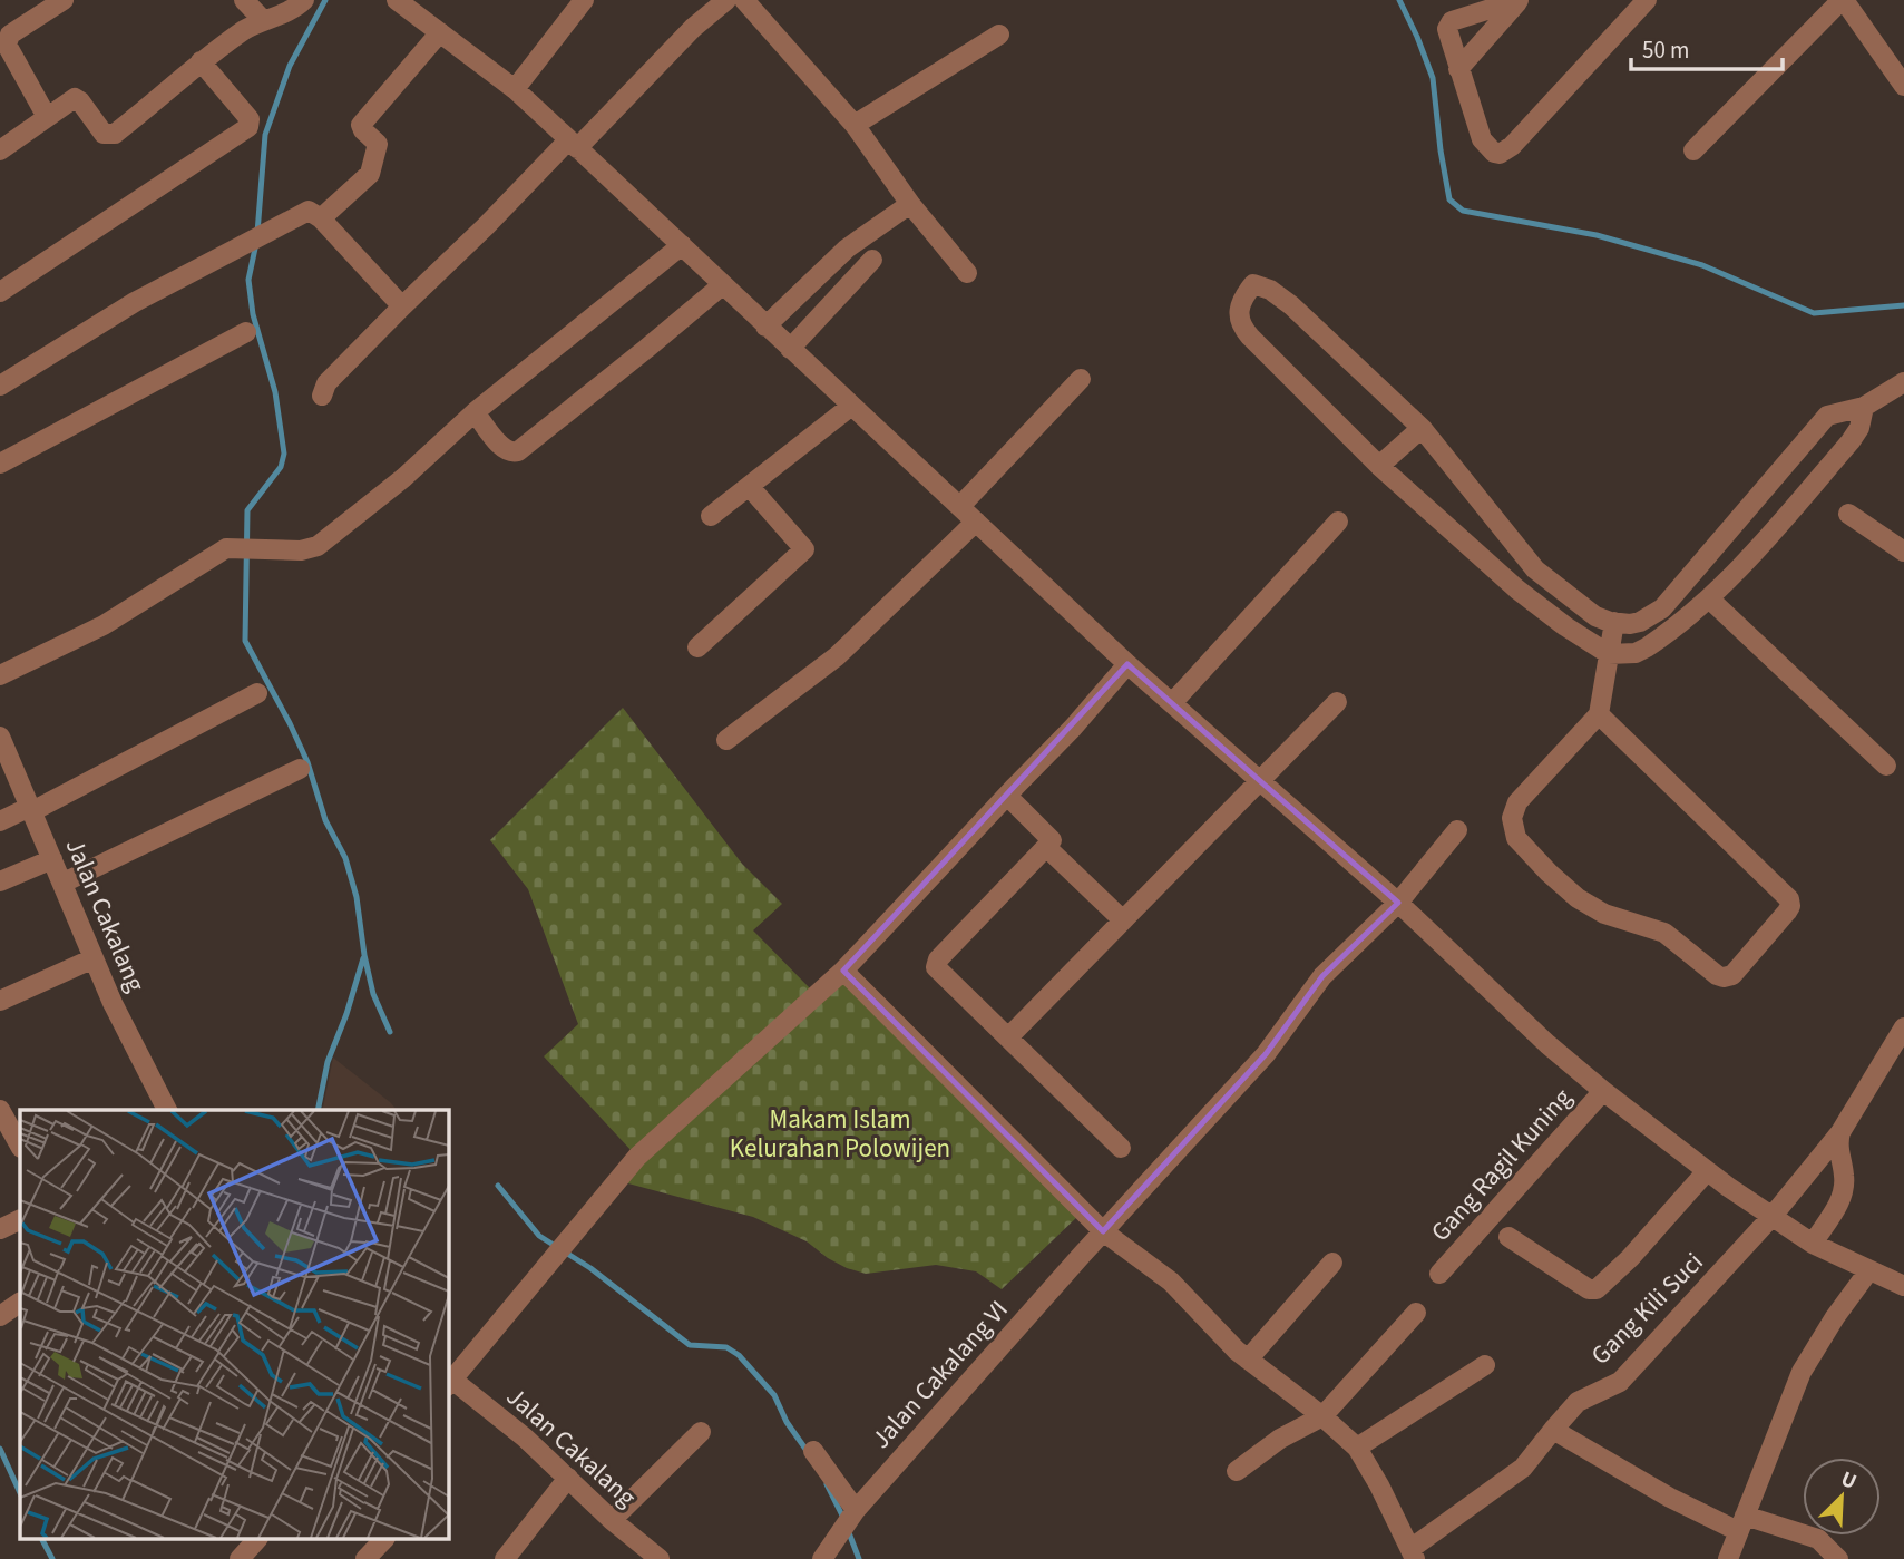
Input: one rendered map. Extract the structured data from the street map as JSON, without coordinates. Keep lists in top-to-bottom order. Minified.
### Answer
{"streets":{"street":["Jalan Cakalang","Gang Ragil Kuning","Gang Kili Suci","Jalan Cakalang VI"]},"parks":["Makam Islam Kelurahan Polowijen"],"scale_bar":"50 m","north":"top right"}
